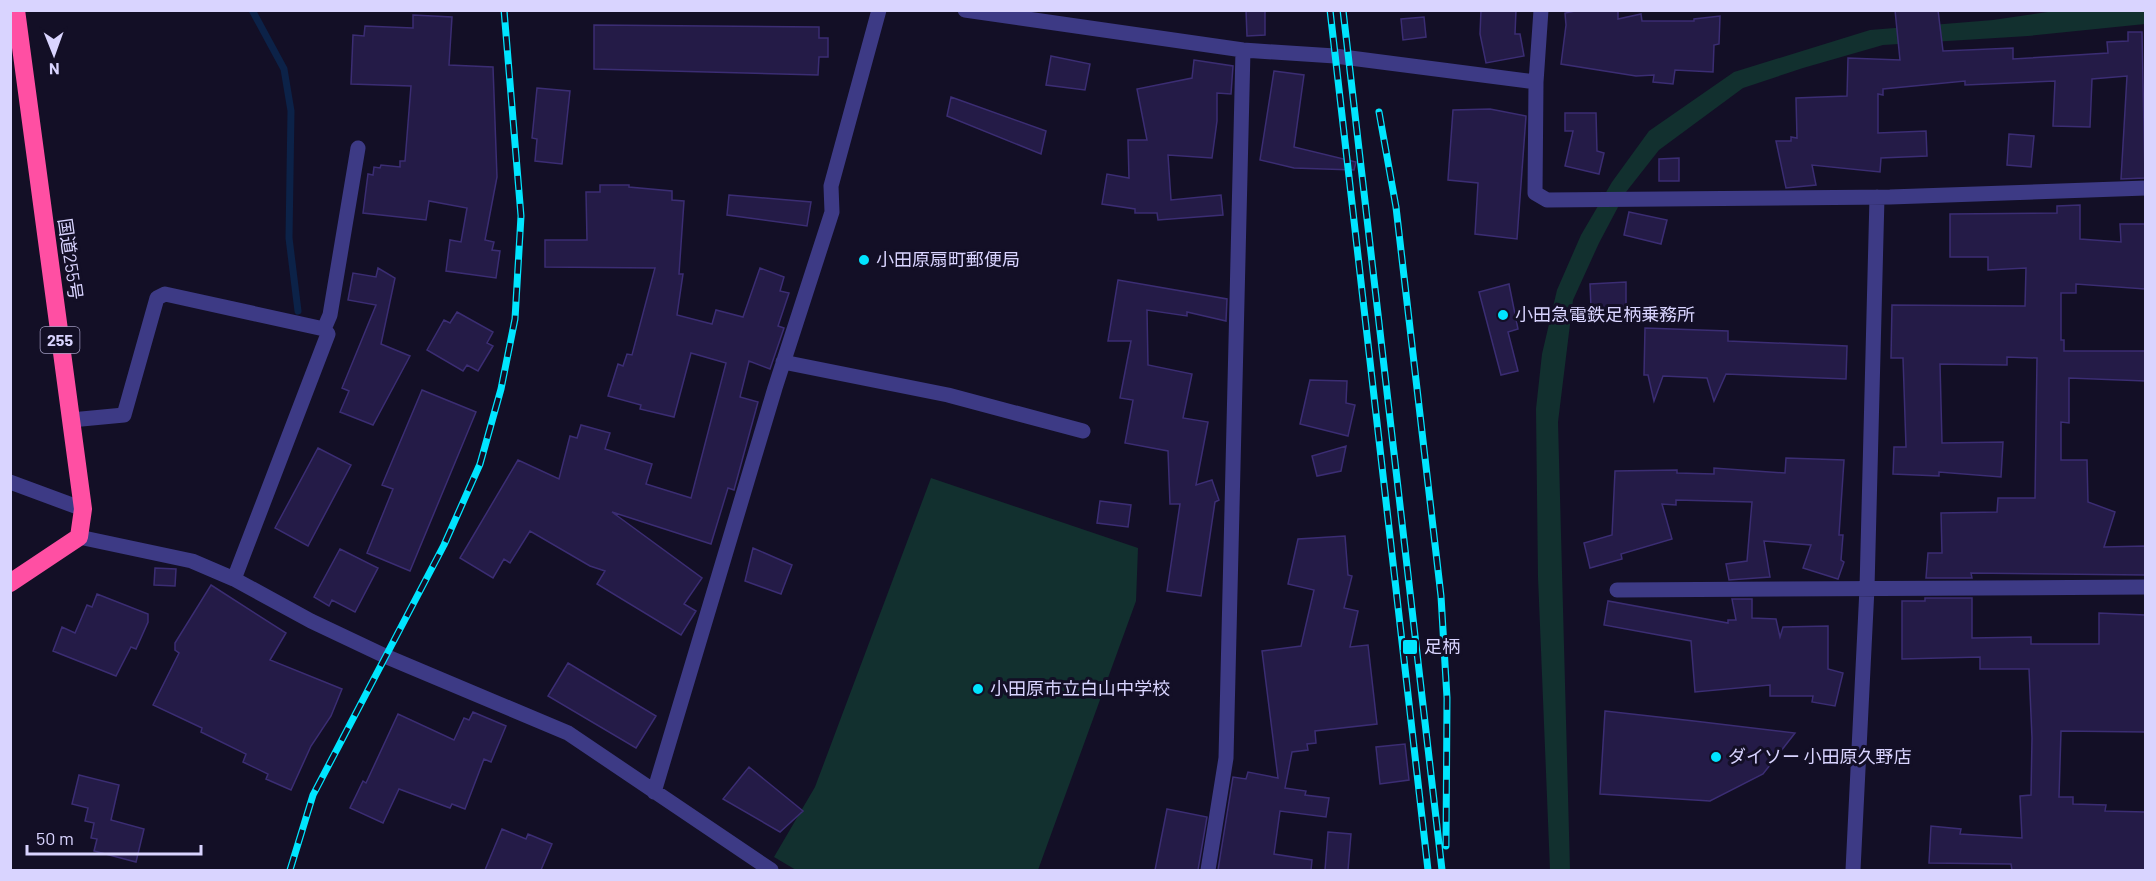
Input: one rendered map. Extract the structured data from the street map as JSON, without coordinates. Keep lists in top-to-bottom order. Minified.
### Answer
{"streets":{"highway":["国道255号","255"]},"places":{"other":["小田原扇町郵便局","小田急電鉄足柄乗務所","小田原市立白山中学校","ダイソー 小田原久野店"],"transit":["足柄"]},"scale_bar":"50 m","north":"bottom"}
